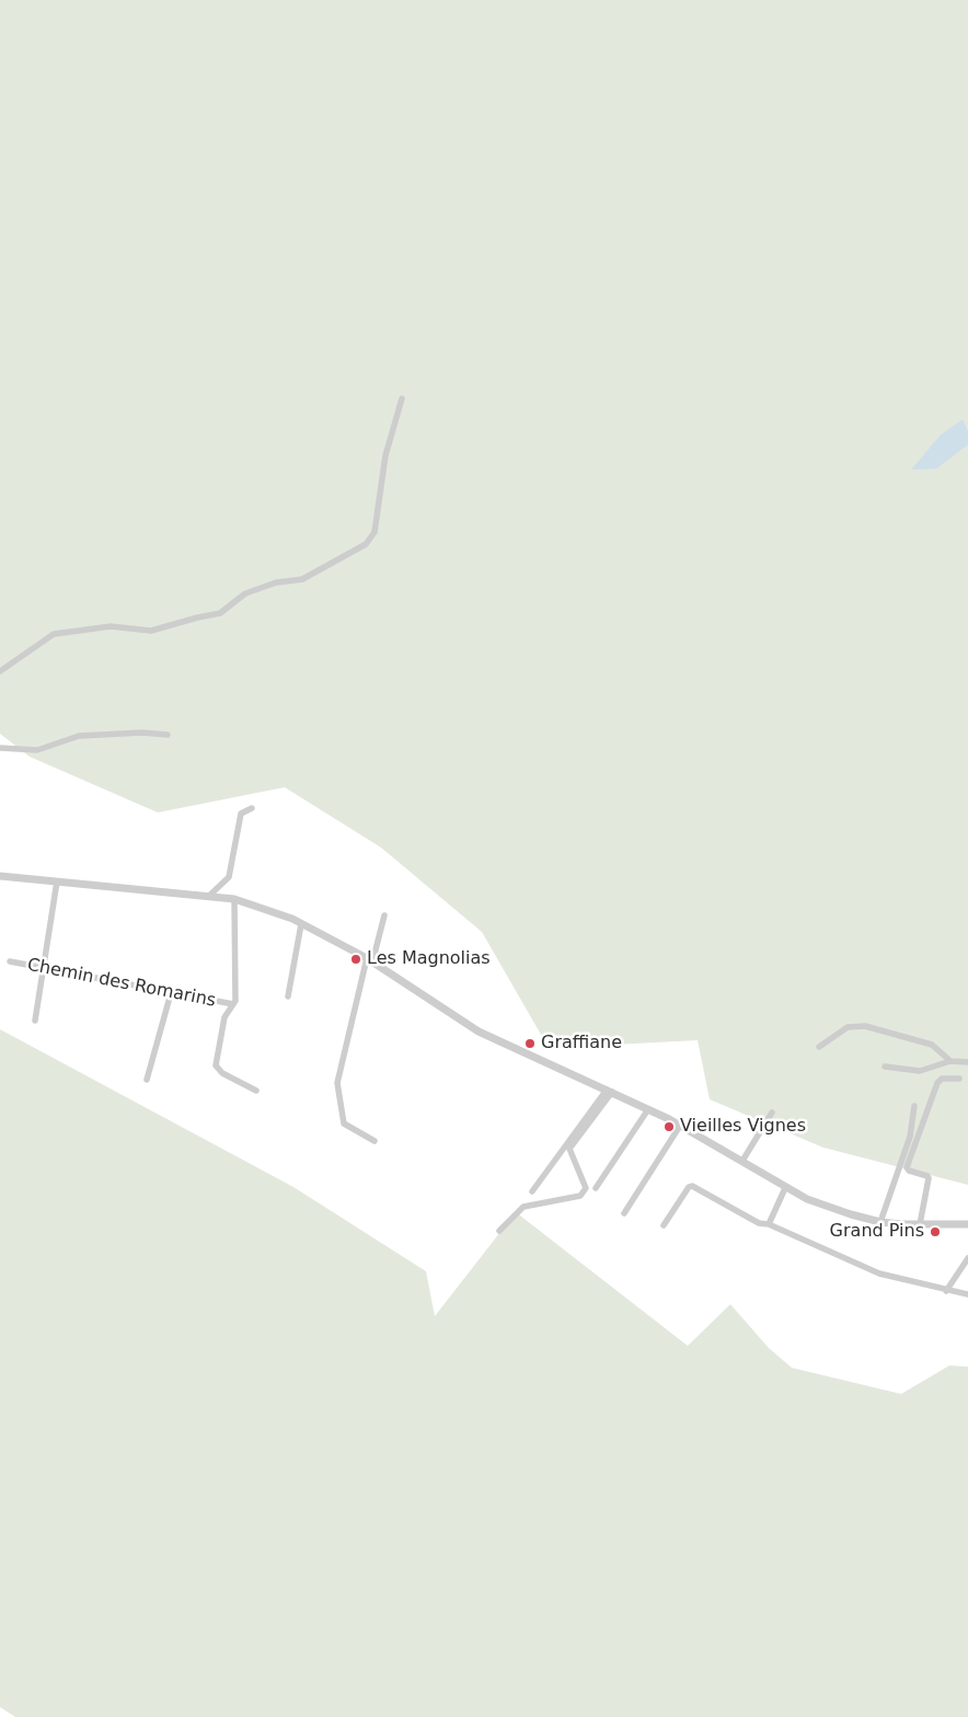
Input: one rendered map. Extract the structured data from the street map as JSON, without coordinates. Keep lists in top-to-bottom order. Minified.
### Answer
{"streets":{"street":["Chemin des Romarins"]},"places":["Les Magnolias","Graffiane","Vieilles Vignes","Grand Pins"]}
